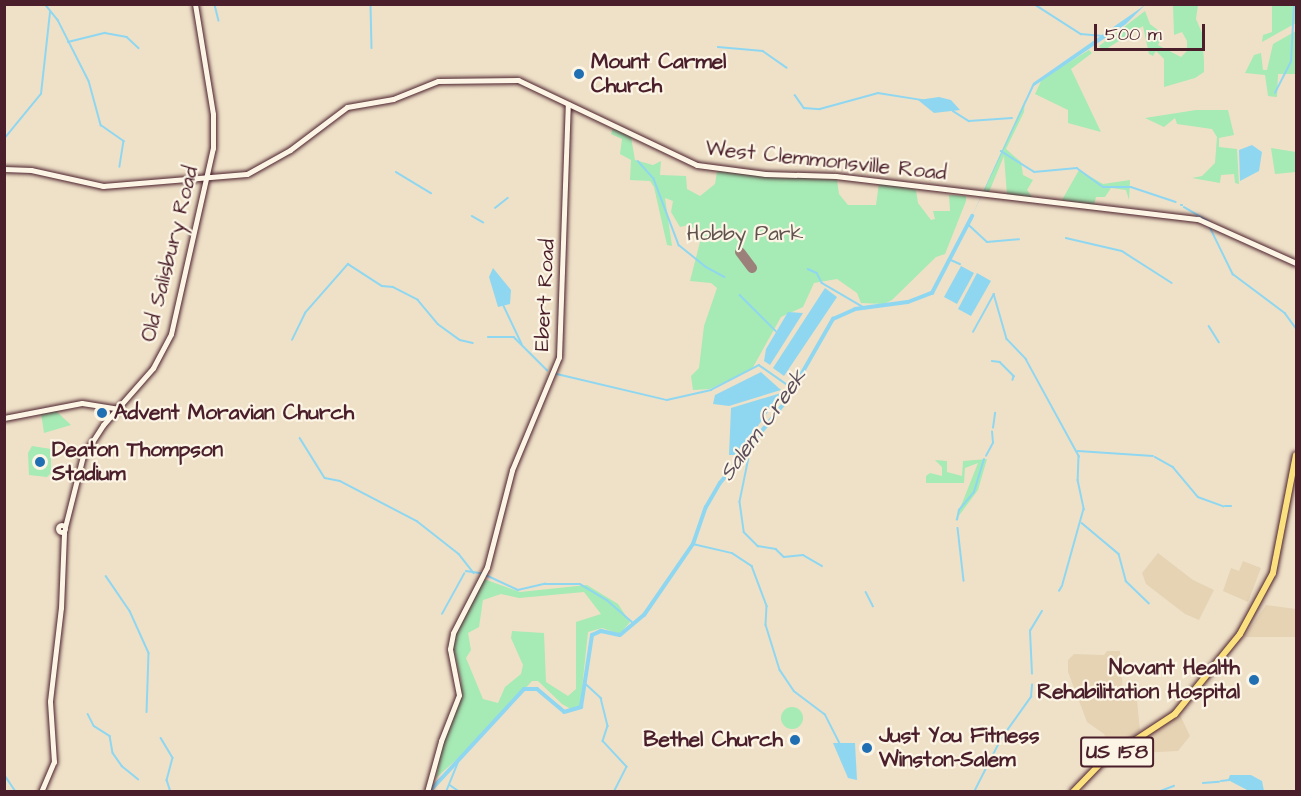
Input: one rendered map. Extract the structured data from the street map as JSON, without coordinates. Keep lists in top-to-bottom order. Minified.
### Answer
{"streets":{"main road":["West Clemmonsville Road","Old Salisbury Road","Ebert Road","US 158"]},"crossings":[["West Clemmonsville Road","Old Salisbury Road"],["West Clemmonsville Road","Ebert Road"]],"water":["Salem Creek"],"parks":["Hobby Park"],"places":["Mount Carmel Church","Advent Moravian Church","Deaton Thompson Stadium","Novant Health Rehabilitation Hospital","Bethel Church","Just You Fitness Winston-Salem"],"scale_bar":"500 m"}
